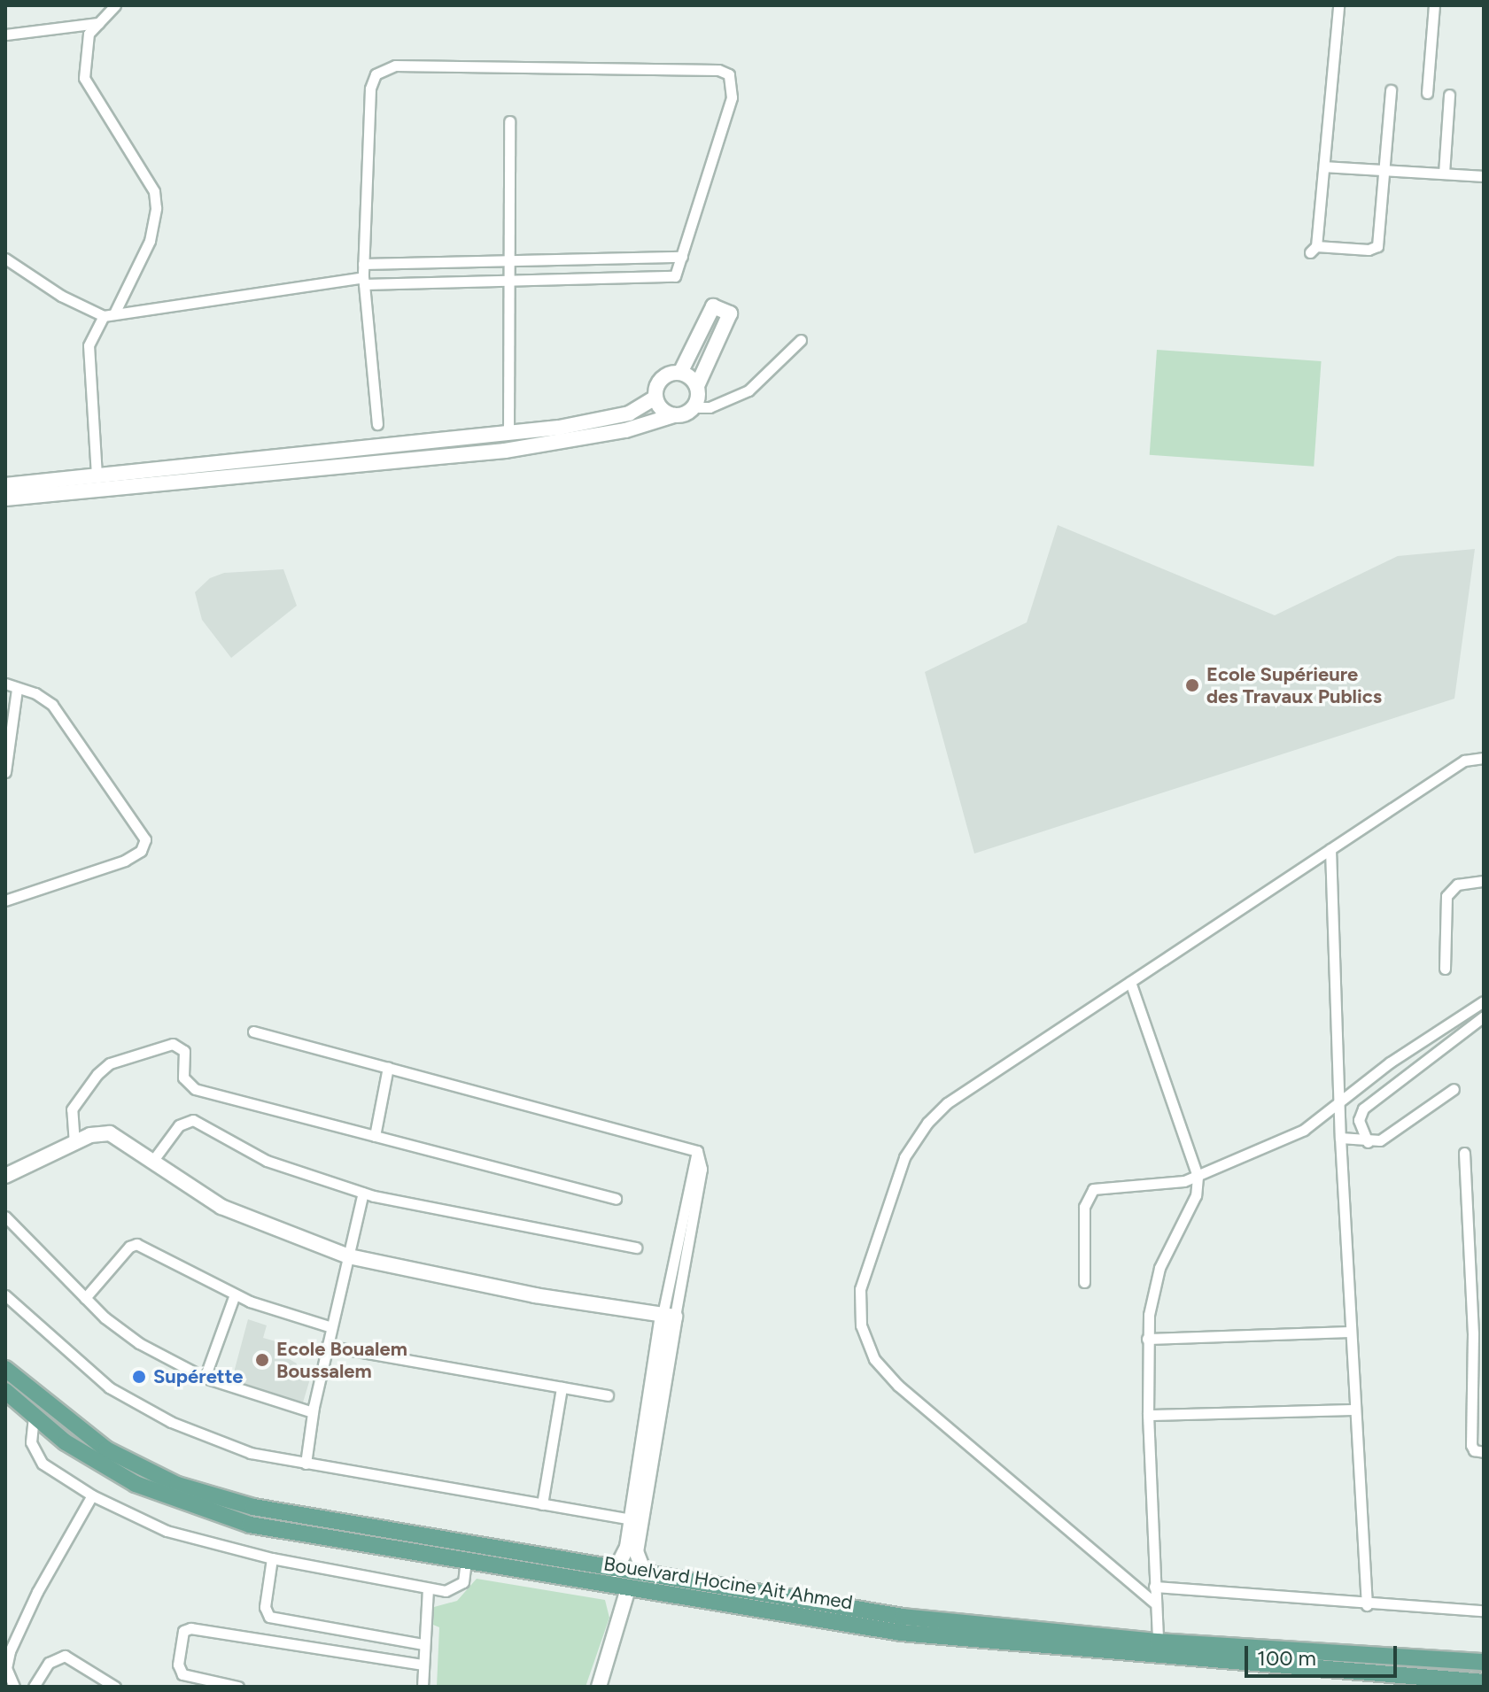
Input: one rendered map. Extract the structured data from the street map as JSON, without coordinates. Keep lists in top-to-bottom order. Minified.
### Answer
{"streets":{"main road":["Bouelvard Hocine Ait Ahmed"]},"places":["Ecole Supérieure des Travaux Publics","Ecole Boualem Boussalem","Supérette"],"scale_bar":"100 m"}
